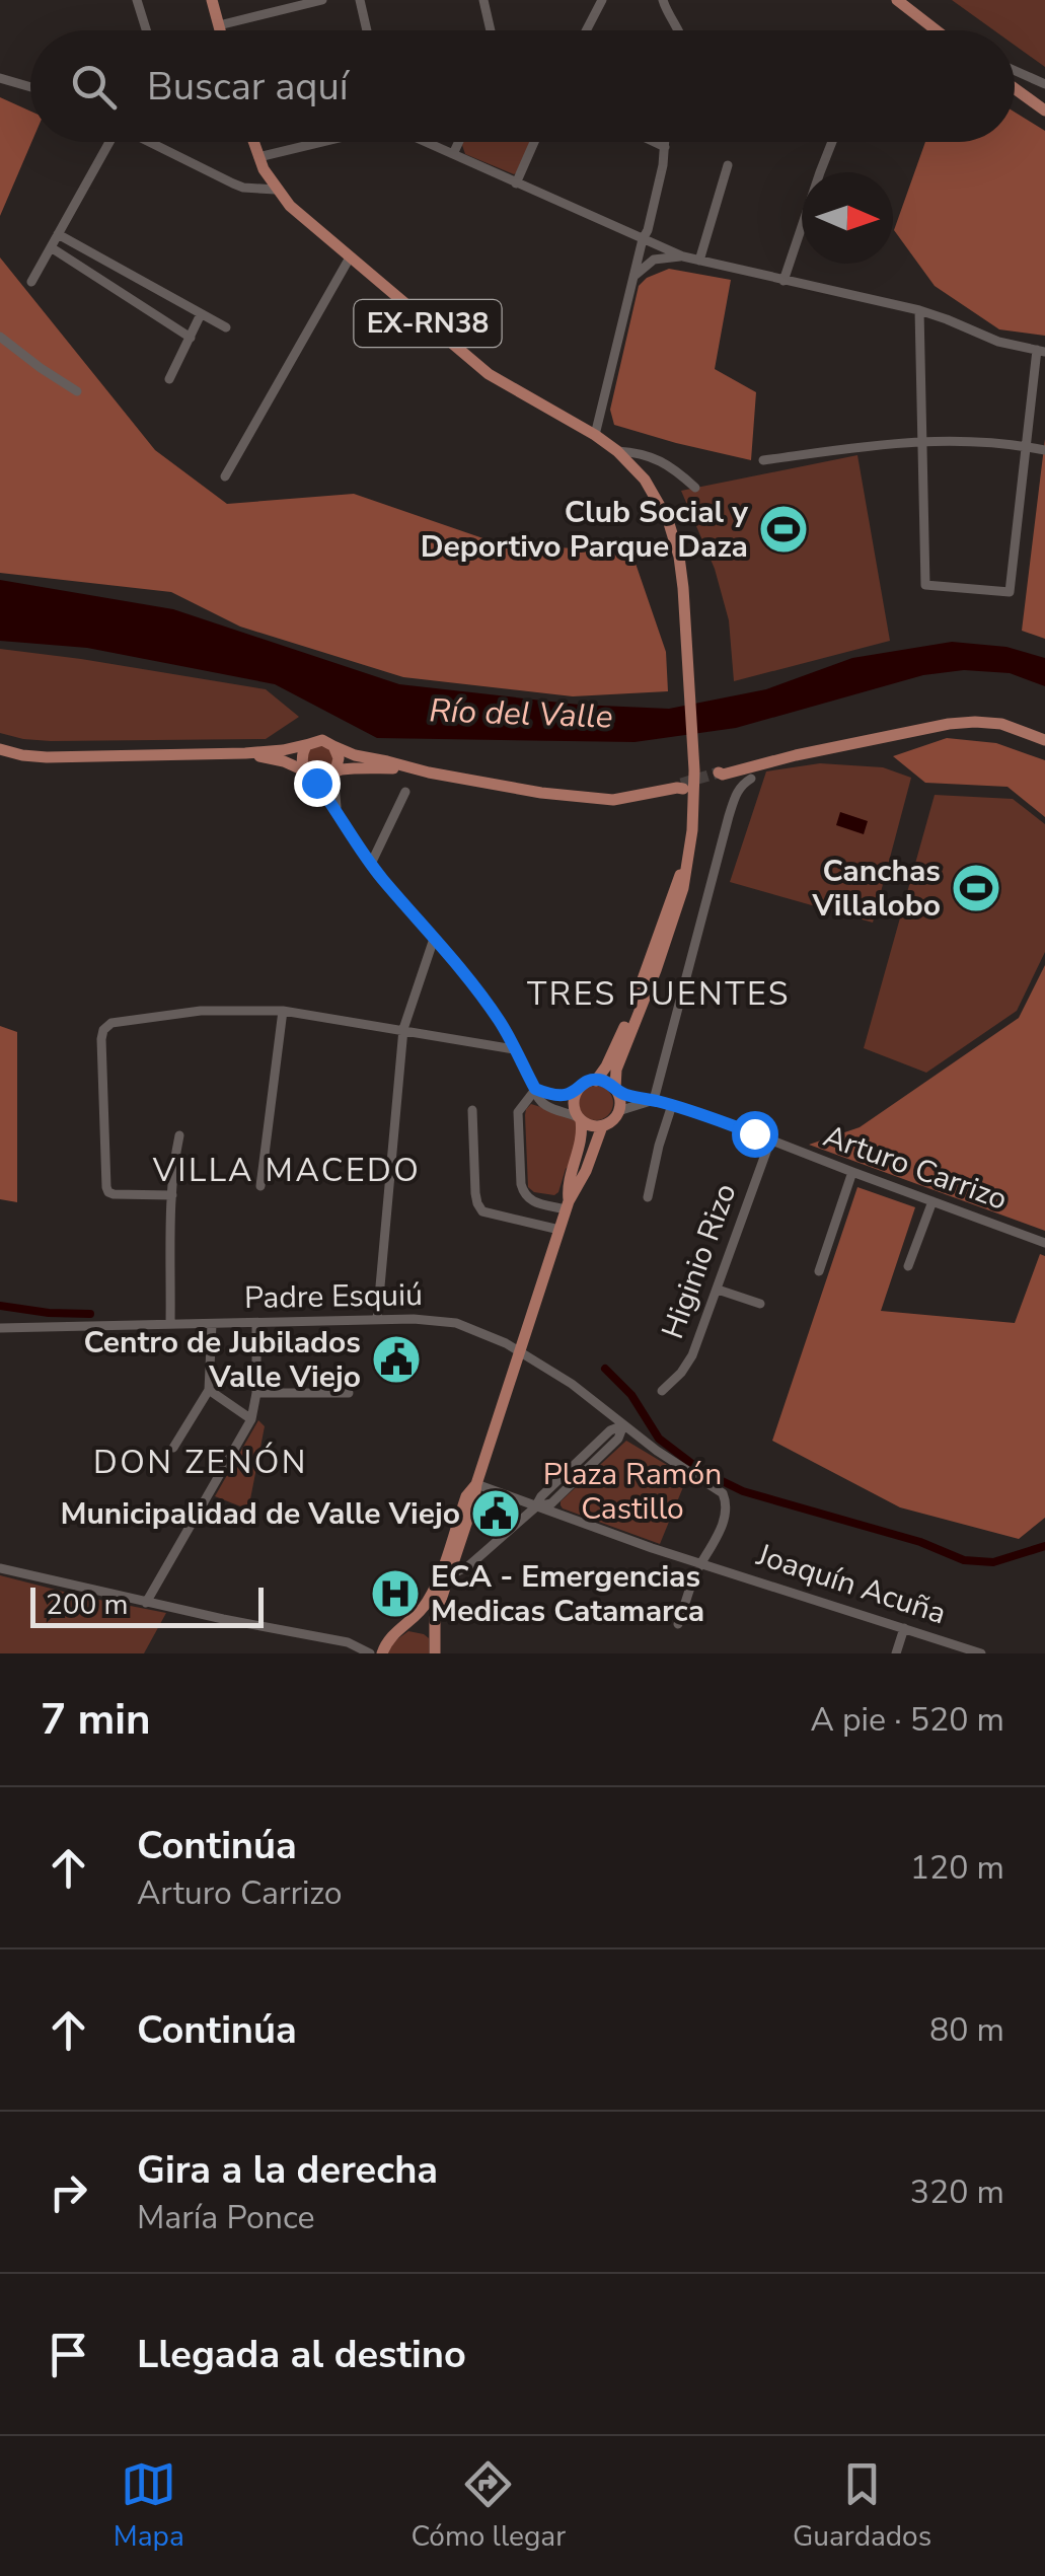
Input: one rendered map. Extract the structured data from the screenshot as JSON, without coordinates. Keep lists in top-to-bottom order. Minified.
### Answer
{"streets":{"main road":["EX-RN38"],"street":["Arturo Carrizo","Higinio Rizo","Padre Esquiú","Joaquín Acuña"]},"crossings":[["EX-RN38","Arturo Carrizo"],["Arturo Carrizo","Higinio Rizo"],["Padre Esquiú","Joaquín Acuña"]],"districts":["TRES PUENTES","VILLA MACEDO","DON ZENÓN"],"water":["Río del Valle"],"parks":["Plaza Ramón Castillo"],"places":{"sports":["Club Social y Deportivo Parque Daza","Canchas Villalobo"],"public building":["Centro de Jubilados Valle Viejo","Municipalidad de Valle Viejo"],"hospital":["ECA - Emergencias Medicas Catamarca"]},"scale_bar":"200 m","north":"right","page":{"search":"Buscar aquí","scale":"200 m","heading":["7 min","A pie · 520 m"],"list":[["Continúa","Arturo Carrizo","120 m"],["Continúa","80 m"],["Gira a la derecha","María Ponce","320 m"],"Llegada al destino"],"nav":["Mapa","Cómo llegar","Guardados"]}}
